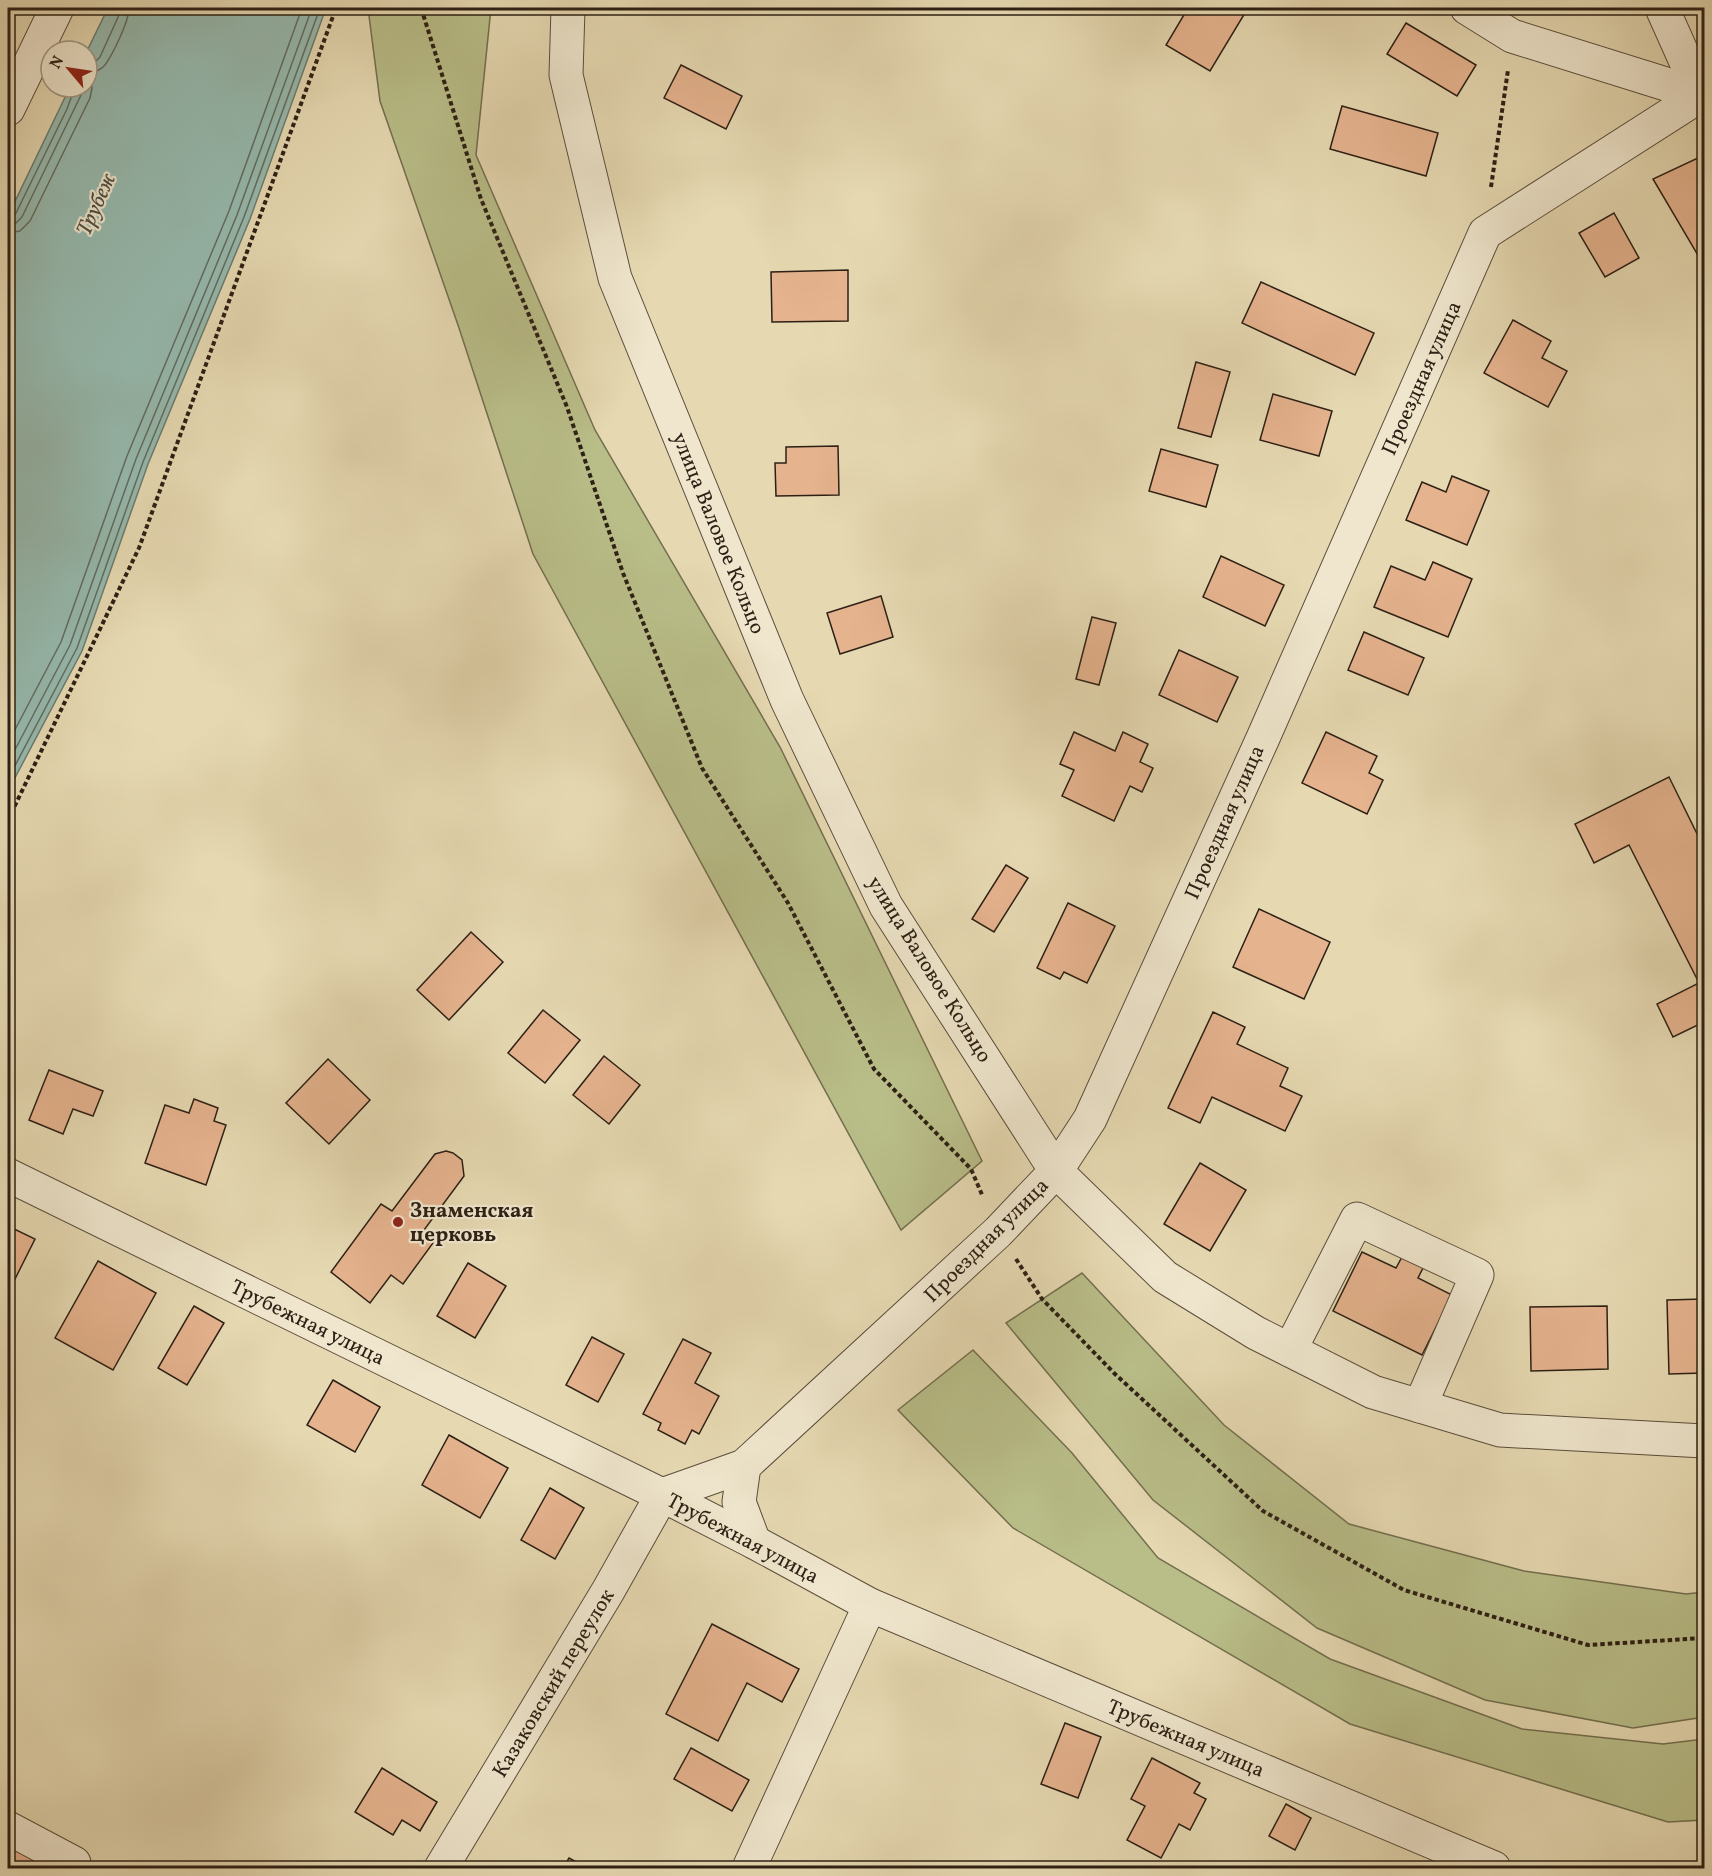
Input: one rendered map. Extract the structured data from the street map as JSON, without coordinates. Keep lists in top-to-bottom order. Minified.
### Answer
{"streets":{"street":["Проездная улица","улица Валовое Кольцо","Трубежная улица","Казаковский переулок"]},"crossings":[["Проездная улица","улица Валовое Кольцо"],["Проездная улица","Трубежная улица"],["Проездная улица","Казаковский переулок"],["Трубежная улица","Казаковский переулок"]],"water":["Трубеж"],"places":["Знаменская церковь"],"north":"top left"}
